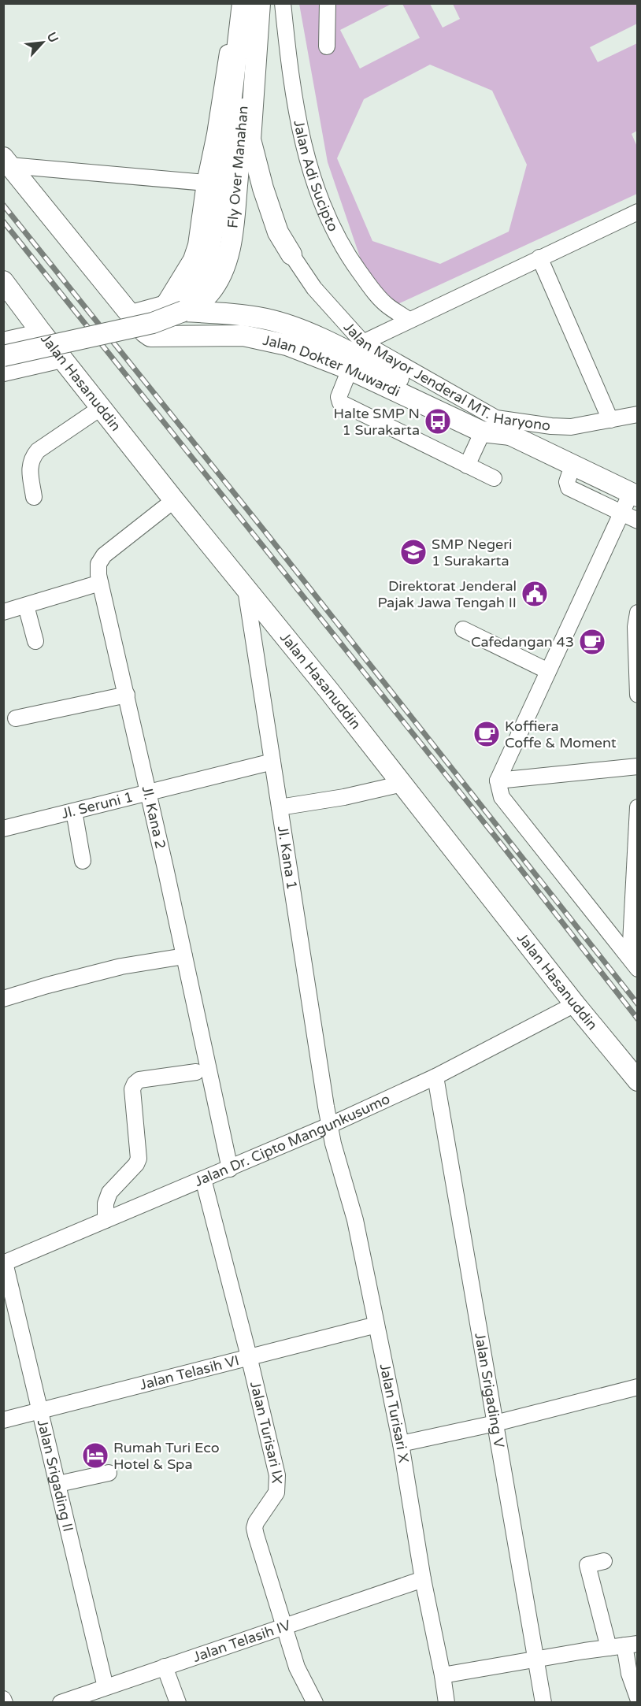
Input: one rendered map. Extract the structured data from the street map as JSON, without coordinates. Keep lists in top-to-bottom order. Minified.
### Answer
{"streets":{"main road":["Fly Over Manahan","Jalan Dokter Muwardi","Jalan Mayor Jenderal MT. Haryono","Jalan Hasanuddin"],"street":["Jalan Adi Sucipto","Jl. Seruni 1","Jl. Kana 2","Jl. Kana 1","Jalan Dr. Cipto Mangunkusumo","Jalan Telasih VI","Jalan Srigading V","Jalan Turisari X","Jalan Turisari IX","Jalan Srigading II","Jalan Telasih IV"]},"crossings":[["Fly Over Manahan","Jalan Mayor Jenderal MT. Haryono"],["Jalan Dokter Muwardi","Jalan Mayor Jenderal MT. Haryono"],["Jalan Hasanuddin","Jl. Kana 2"],["Jalan Hasanuddin","Jl. Kana 1"],["Jalan Hasanuddin","Jalan Dr. Cipto Mangunkusumo"],["Jl. Seruni 1","Jl. Kana 2"],["Jl. Seruni 1","Jl. Kana 1"],["Jl. Kana 2","Jalan Dr. Cipto Mangunkusumo"],["Jl. Kana 1","Jalan Dr. Cipto Mangunkusumo"],["Jl. Kana 1","Jalan Turisari X"],["Jalan Dr. Cipto Mangunkusumo","Jalan Srigading V"],["Jalan Dr. Cipto Mangunkusumo","Jalan Turisari X"],["Jalan Dr. Cipto Mangunkusumo","Jalan Turisari IX"],["Jalan Dr. Cipto Mangunkusumo","Jalan Srigading II"],["Jalan Telasih VI","Jalan Turisari X"],["Jalan Telasih VI","Jalan Turisari IX"],["Jalan Telasih VI","Jalan Srigading II"],["Jalan Turisari X","Jalan Telasih IV"],["Jalan Turisari IX","Jalan Telasih IV"],["Jalan Srigading II","Jalan Telasih IV"]],"places":{"bus stop":["Halte SMP N 1 Surakarta"],"school or university":["SMP Negeri 1 Surakarta"],"public building":["Direktorat Jenderal Pajak Jawa Tengah II"],"cafe":["Cafedangan 43","Koffiera Coffe & Moment"],"hotel":["Rumah Turi Eco Hotel & Spa"]},"north":"top right"}
